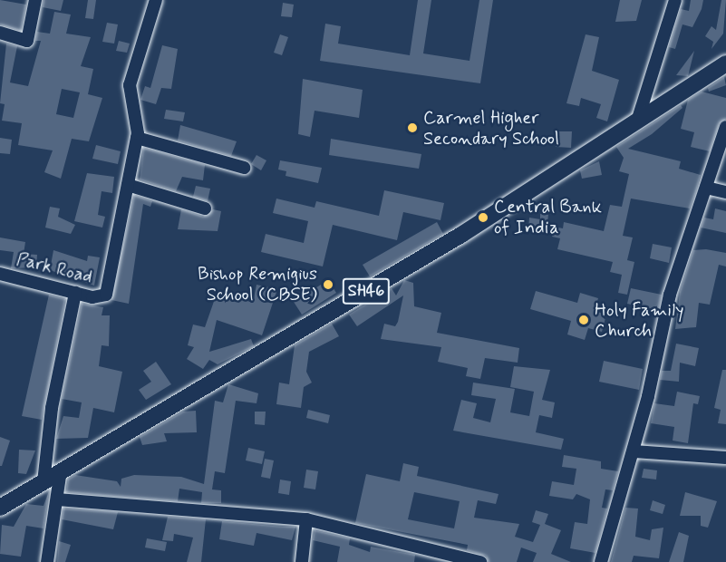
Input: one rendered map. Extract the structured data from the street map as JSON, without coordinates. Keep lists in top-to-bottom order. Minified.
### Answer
{"streets":{"main road":["SH46"],"street":["Park Road"]},"places":["Carmel Higher Secondary School","Central Bank of India","Bishop Remigius School (CBSE)","Holy Family Church"]}
